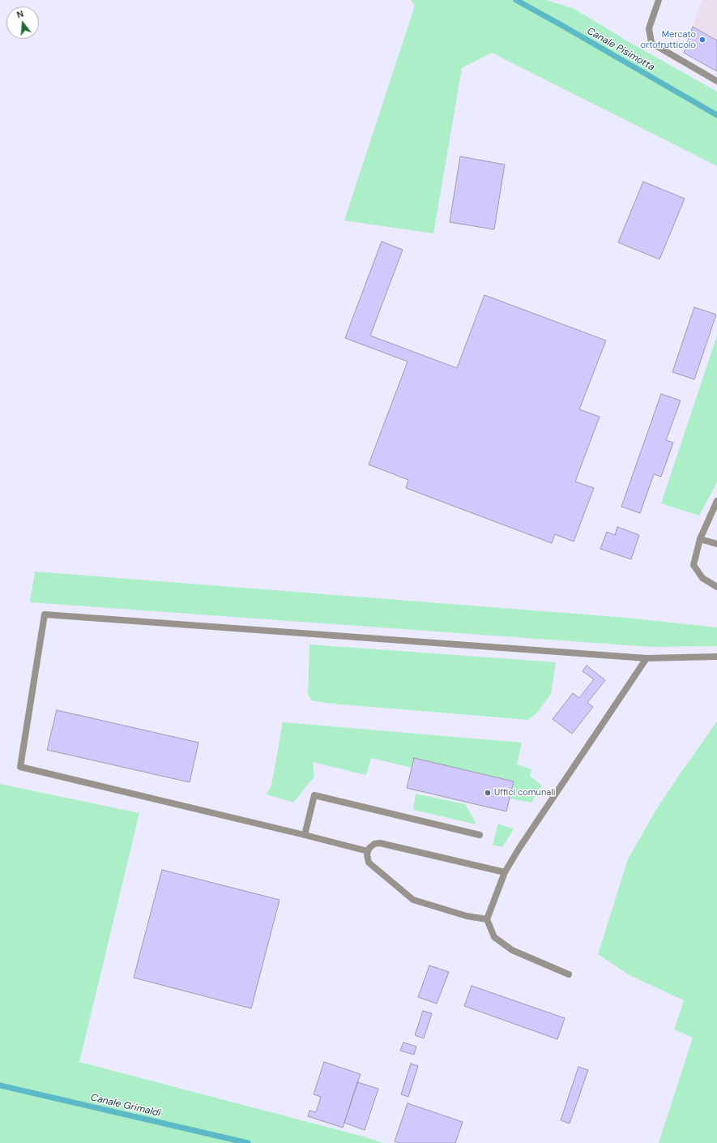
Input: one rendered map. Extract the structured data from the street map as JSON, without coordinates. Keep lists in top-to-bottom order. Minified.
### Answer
{"water":["Canale Pisimotta","Canale Grimaldi"],"places":["Mercato ortofrutticolo","Uffici comunali"],"north":"top"}
